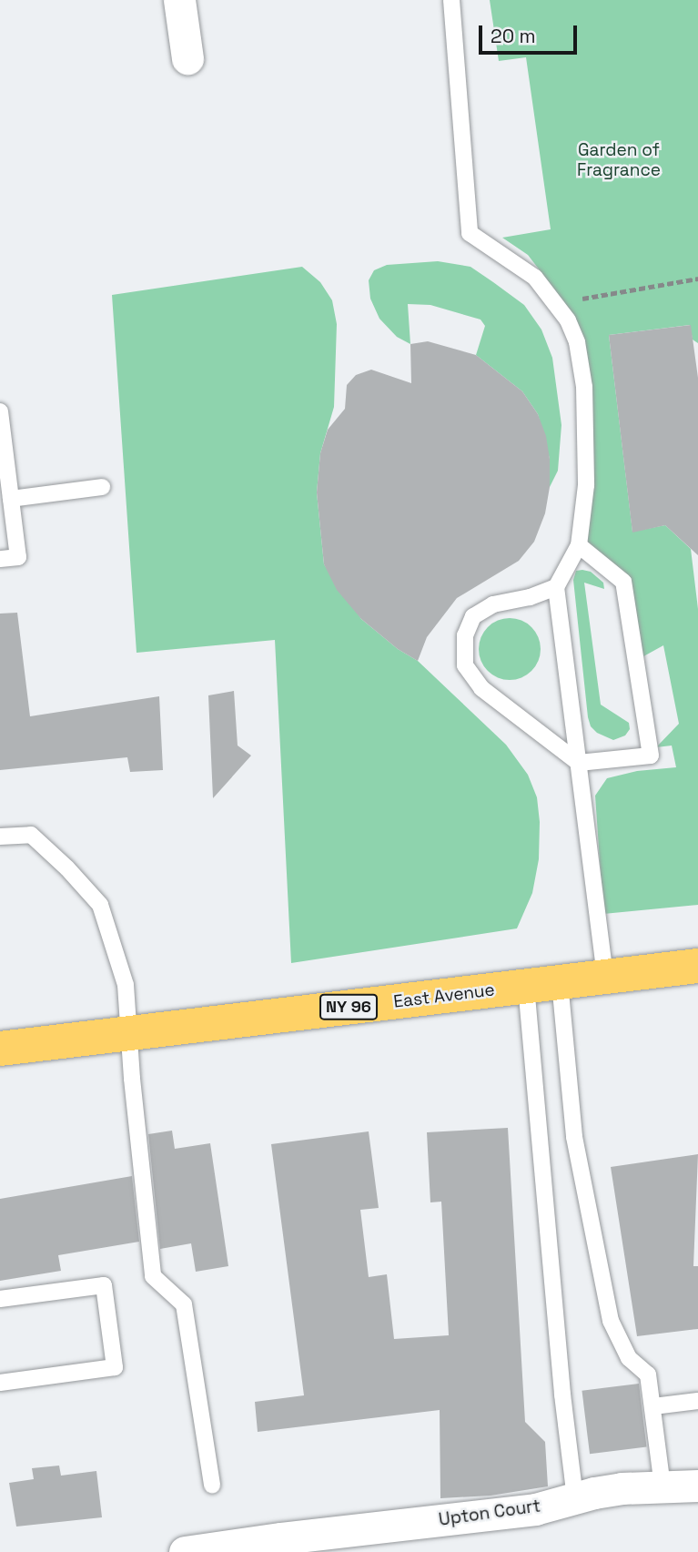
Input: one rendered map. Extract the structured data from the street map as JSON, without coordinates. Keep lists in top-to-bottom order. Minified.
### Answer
{"streets":{"main road":["East Avenue","NY 96"],"street":["Upton Court"]},"parks":["Garden of Fragrance"],"scale_bar":"20 m"}
